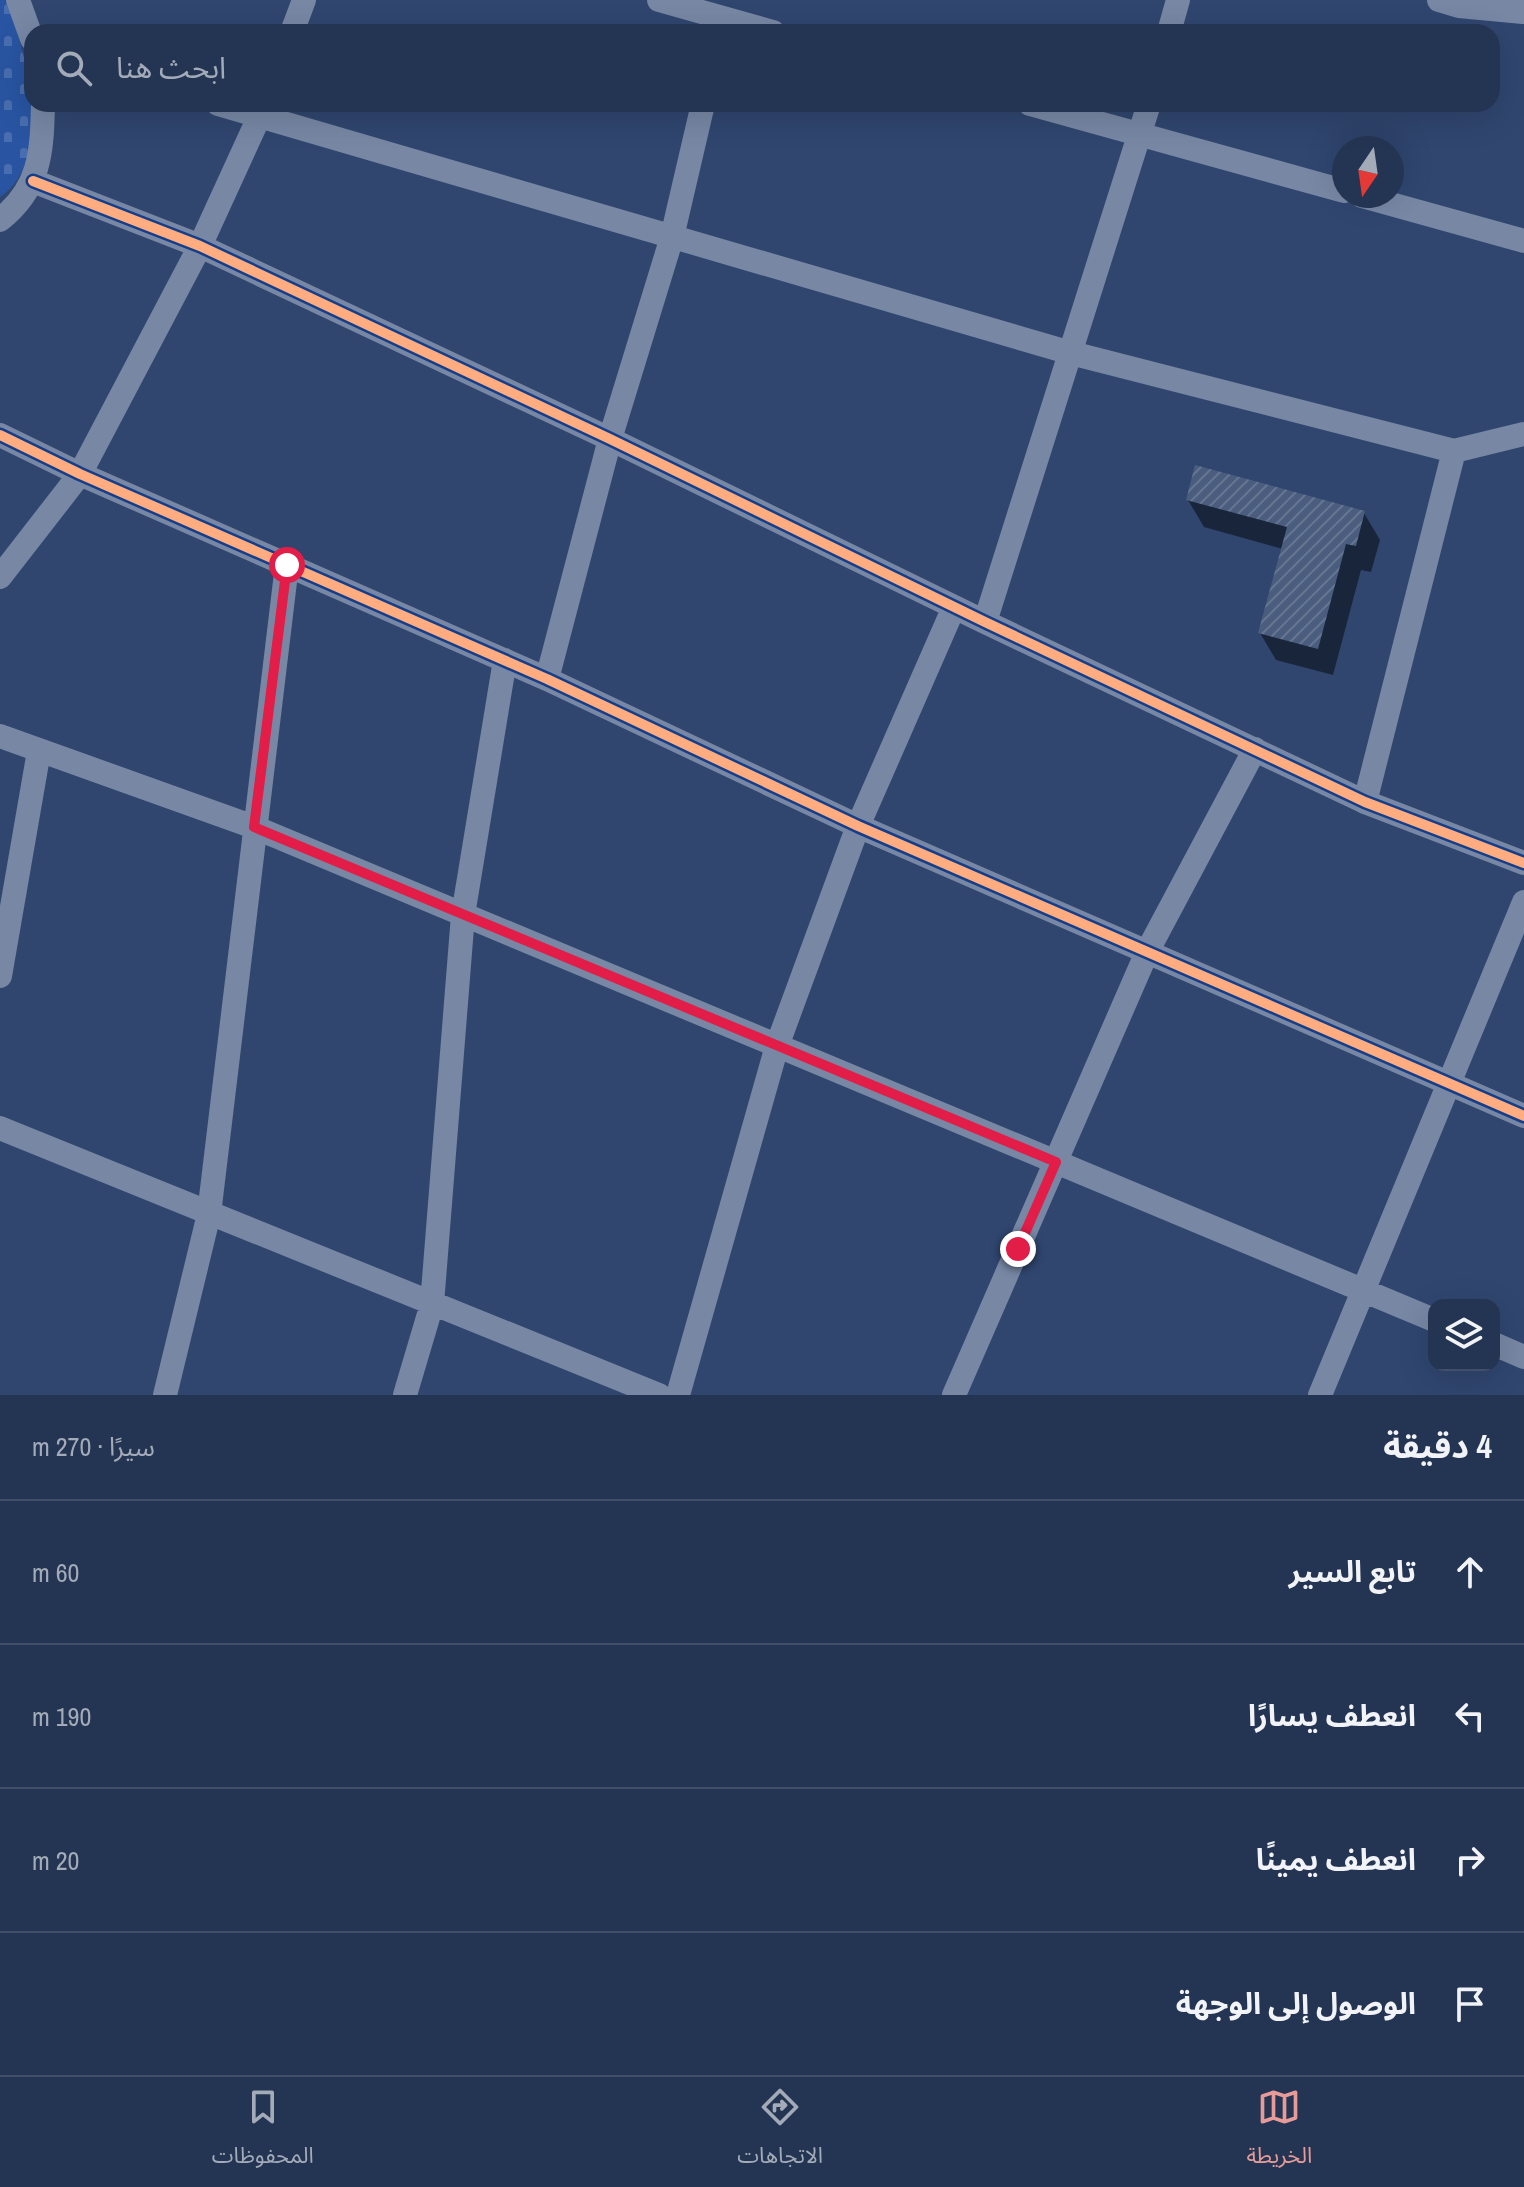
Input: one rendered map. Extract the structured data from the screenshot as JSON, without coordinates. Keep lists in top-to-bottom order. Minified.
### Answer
{"north":"bottom","page":{"search":"ابحث هنا","heading":["4 دقيقة","سيرًا · 270 m"],"list":[["تابع السير","60 m"],["انعطف يسارًا","190 m"],["انعطف يمينًا","20 m"],"الوصول إلى الوجهة"],"nav":["الخريطة","الاتجاهات","المحفوظات"]}}
